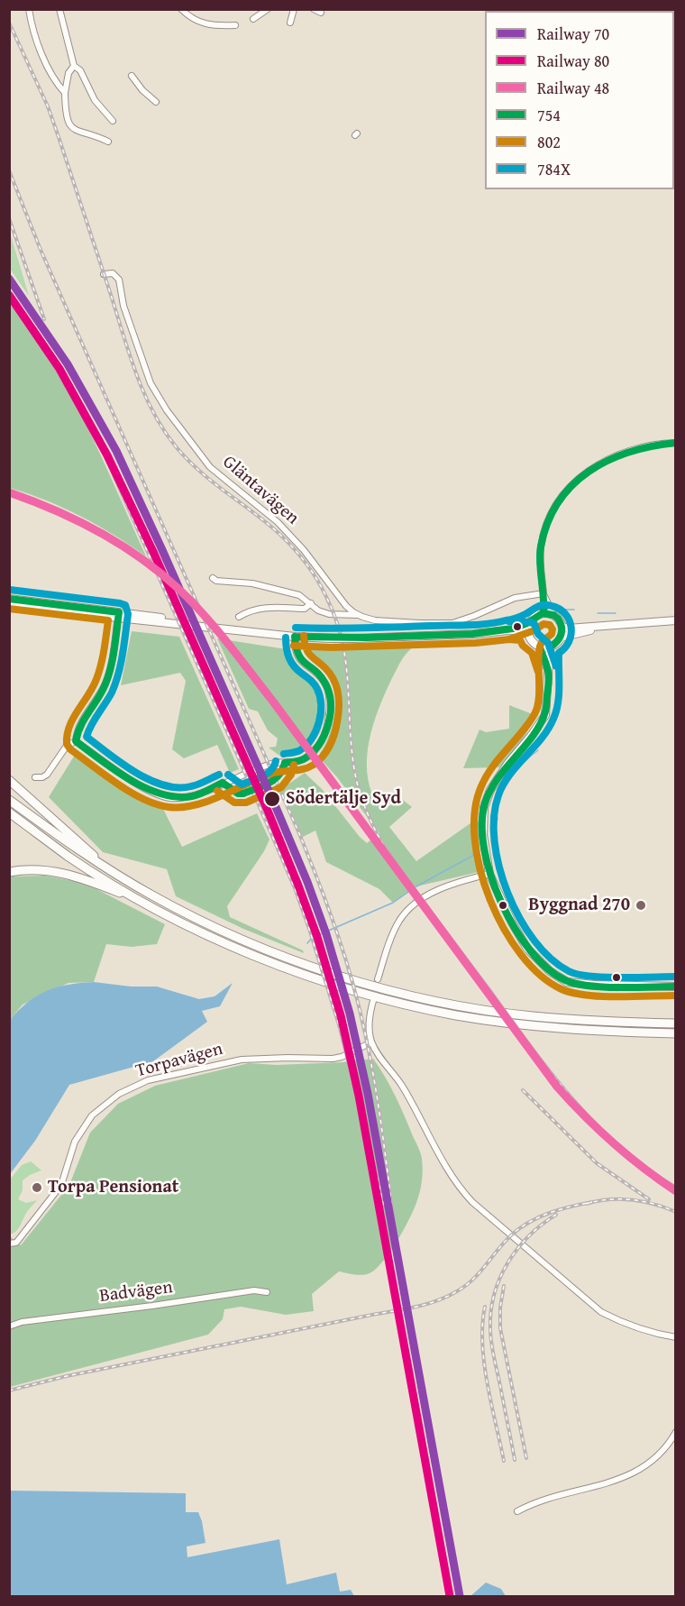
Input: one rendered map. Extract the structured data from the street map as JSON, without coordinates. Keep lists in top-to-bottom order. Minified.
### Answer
{"streets":{"street":["Gläntavägen","Torpavägen","Badvägen"]},"places":["Södertälje Syd","Byggnad 270","Torpa Pensionat"],"lines":["rail line 70","rail line 80","transit line 754","rail line 48","transit line 784X","transit line 802"],"legend":["Railway 70","Railway 80","Railway 48","754","802","784X"]}
